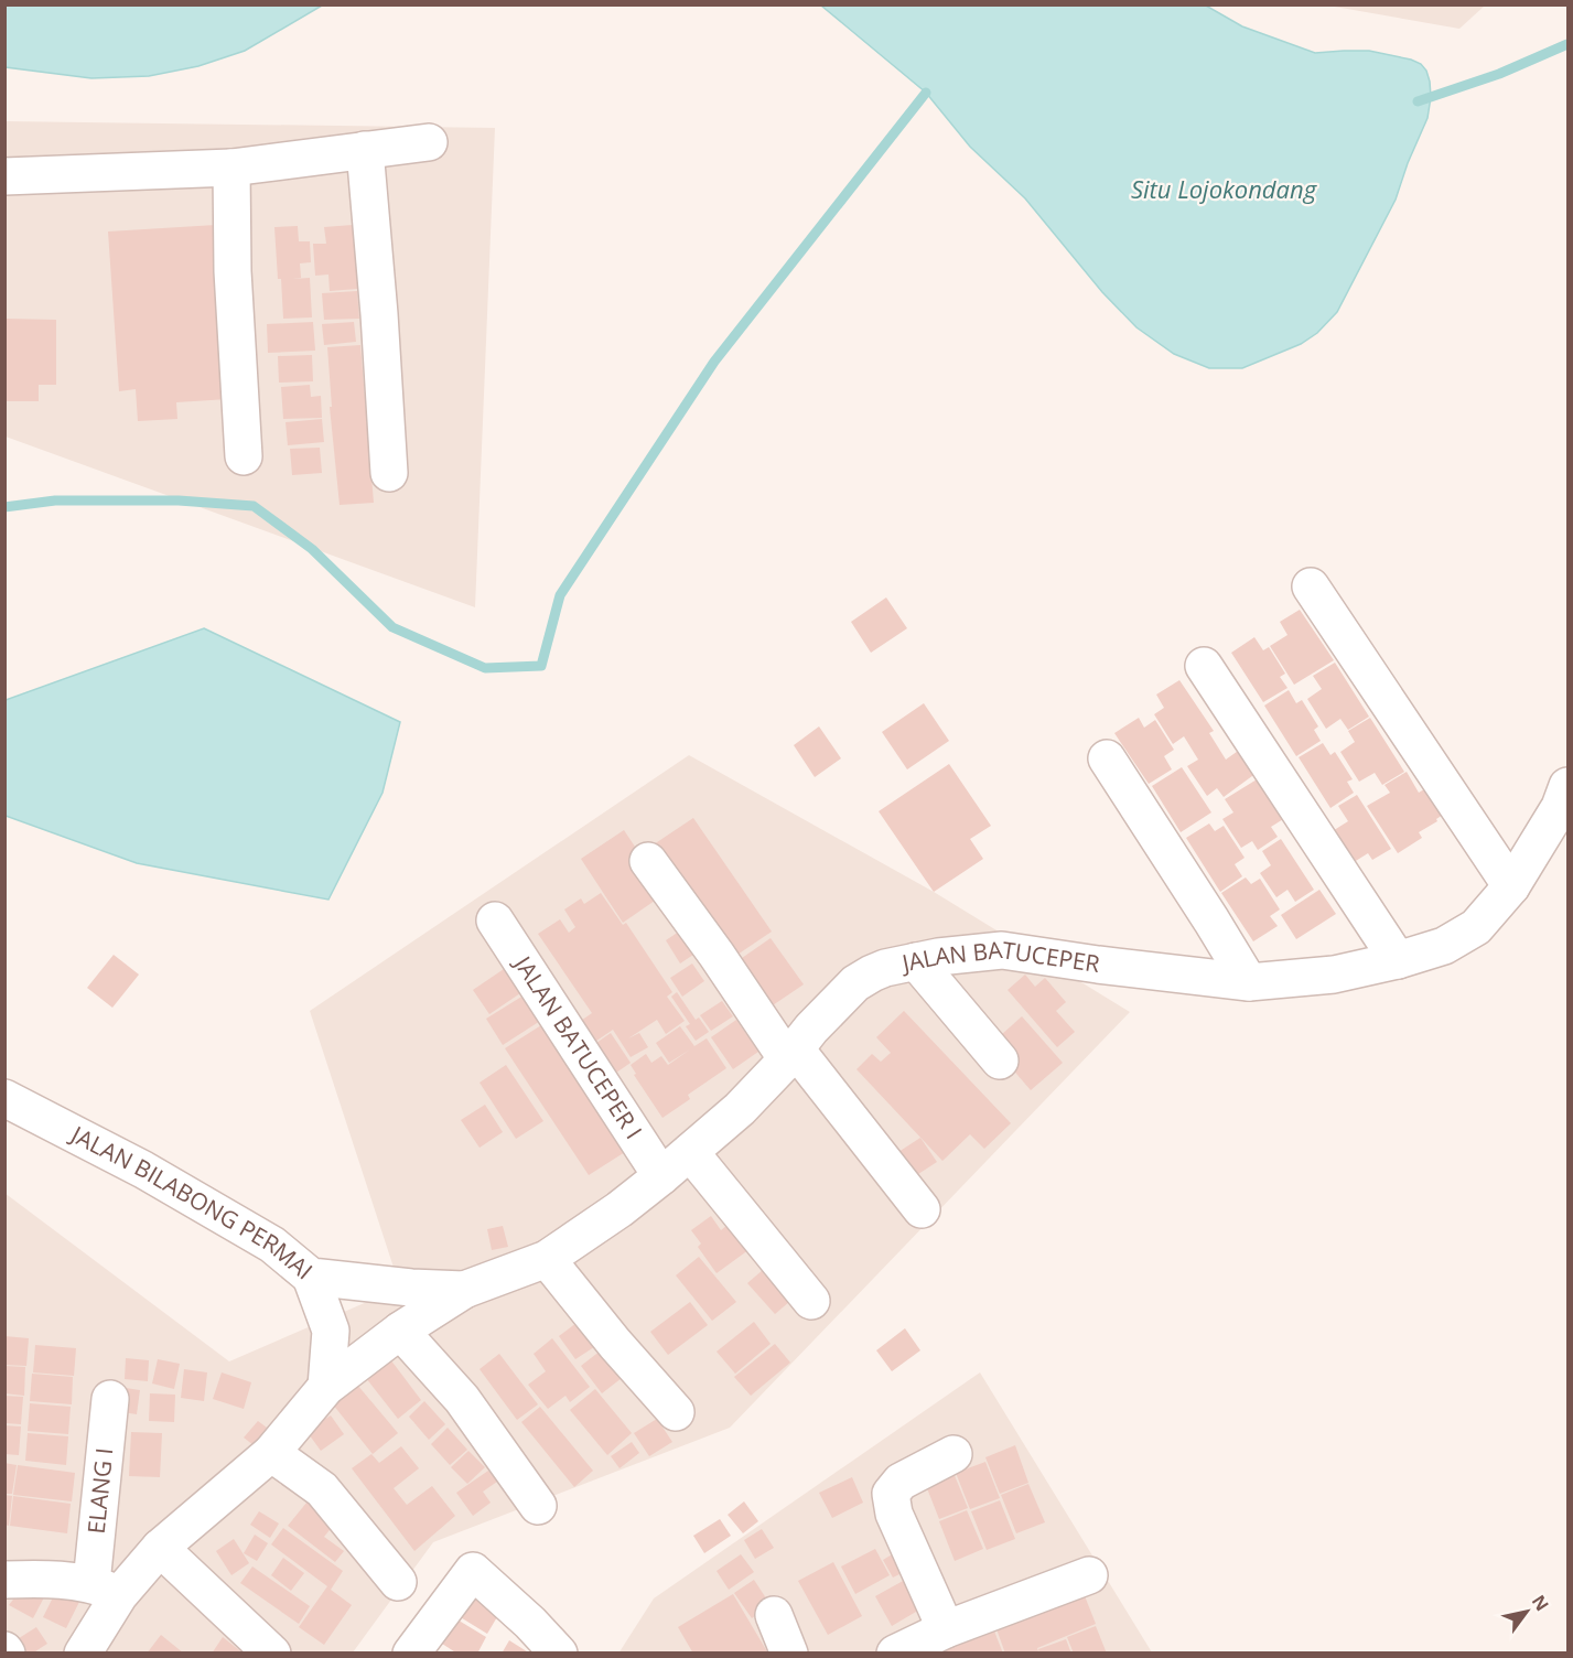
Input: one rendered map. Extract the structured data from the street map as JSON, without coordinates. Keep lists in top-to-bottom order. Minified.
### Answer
{"streets":{"street":["JALAN BATUCEPER","JALAN BATUCEPER I","JALAN BILABONG PERMAI","ELANG I"]},"crossings":[["JALAN BATUCEPER","JALAN BATUCEPER I"],["JALAN BATUCEPER","JALAN BILABONG PERMAI"]],"water":["Situ Lojokondang"],"north":"top right"}
